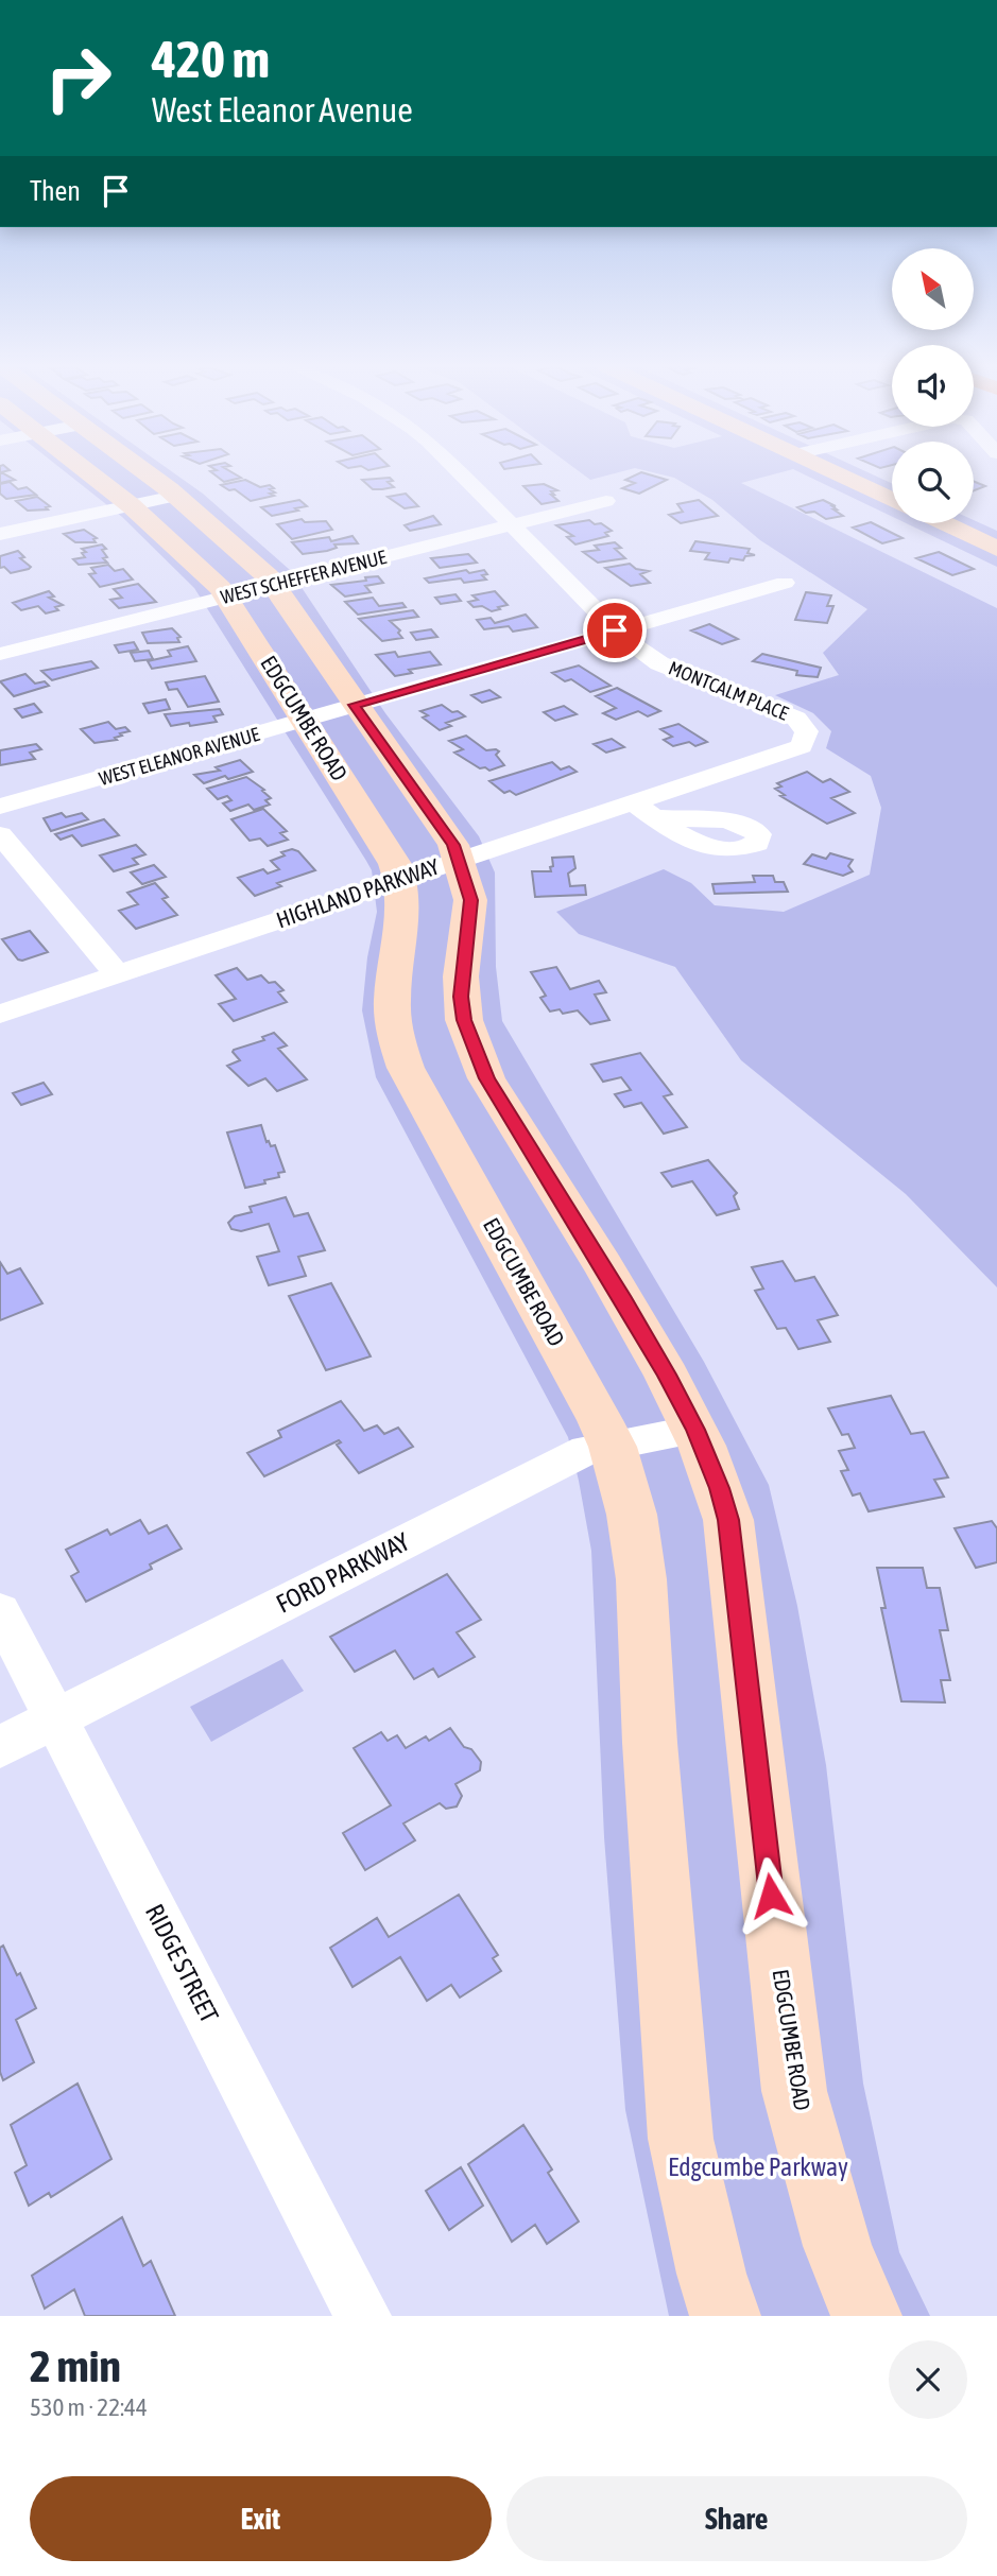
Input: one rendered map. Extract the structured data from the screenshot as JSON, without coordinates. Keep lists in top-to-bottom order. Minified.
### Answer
{"streets":{"street":["WEST SCHEFFER AVENUE","MONTCALM PLACE","EDGCUMBE ROAD","WEST ELEANOR AVENUE","HIGHLAND PARKWAY","FORD PARKWAY","RIDGE STREET"]},"crossings":[["WEST SCHEFFER AVENUE","MONTCALM PLACE"],["WEST SCHEFFER AVENUE","EDGCUMBE ROAD"],["MONTCALM PLACE","WEST ELEANOR AVENUE"],["MONTCALM PLACE","HIGHLAND PARKWAY"],["EDGCUMBE ROAD","WEST ELEANOR AVENUE"],["EDGCUMBE ROAD","HIGHLAND PARKWAY"],["EDGCUMBE ROAD","FORD PARKWAY"],["FORD PARKWAY","RIDGE STREET"]],"parks":["Edgcumbe Parkway"],"north":"top left","page":{"turn":["420 m","West Eleanor Avenue"],"then":"Then","heading":["2 min","530 m · 22:44"],"buttons":["Exit","Share"]}}
